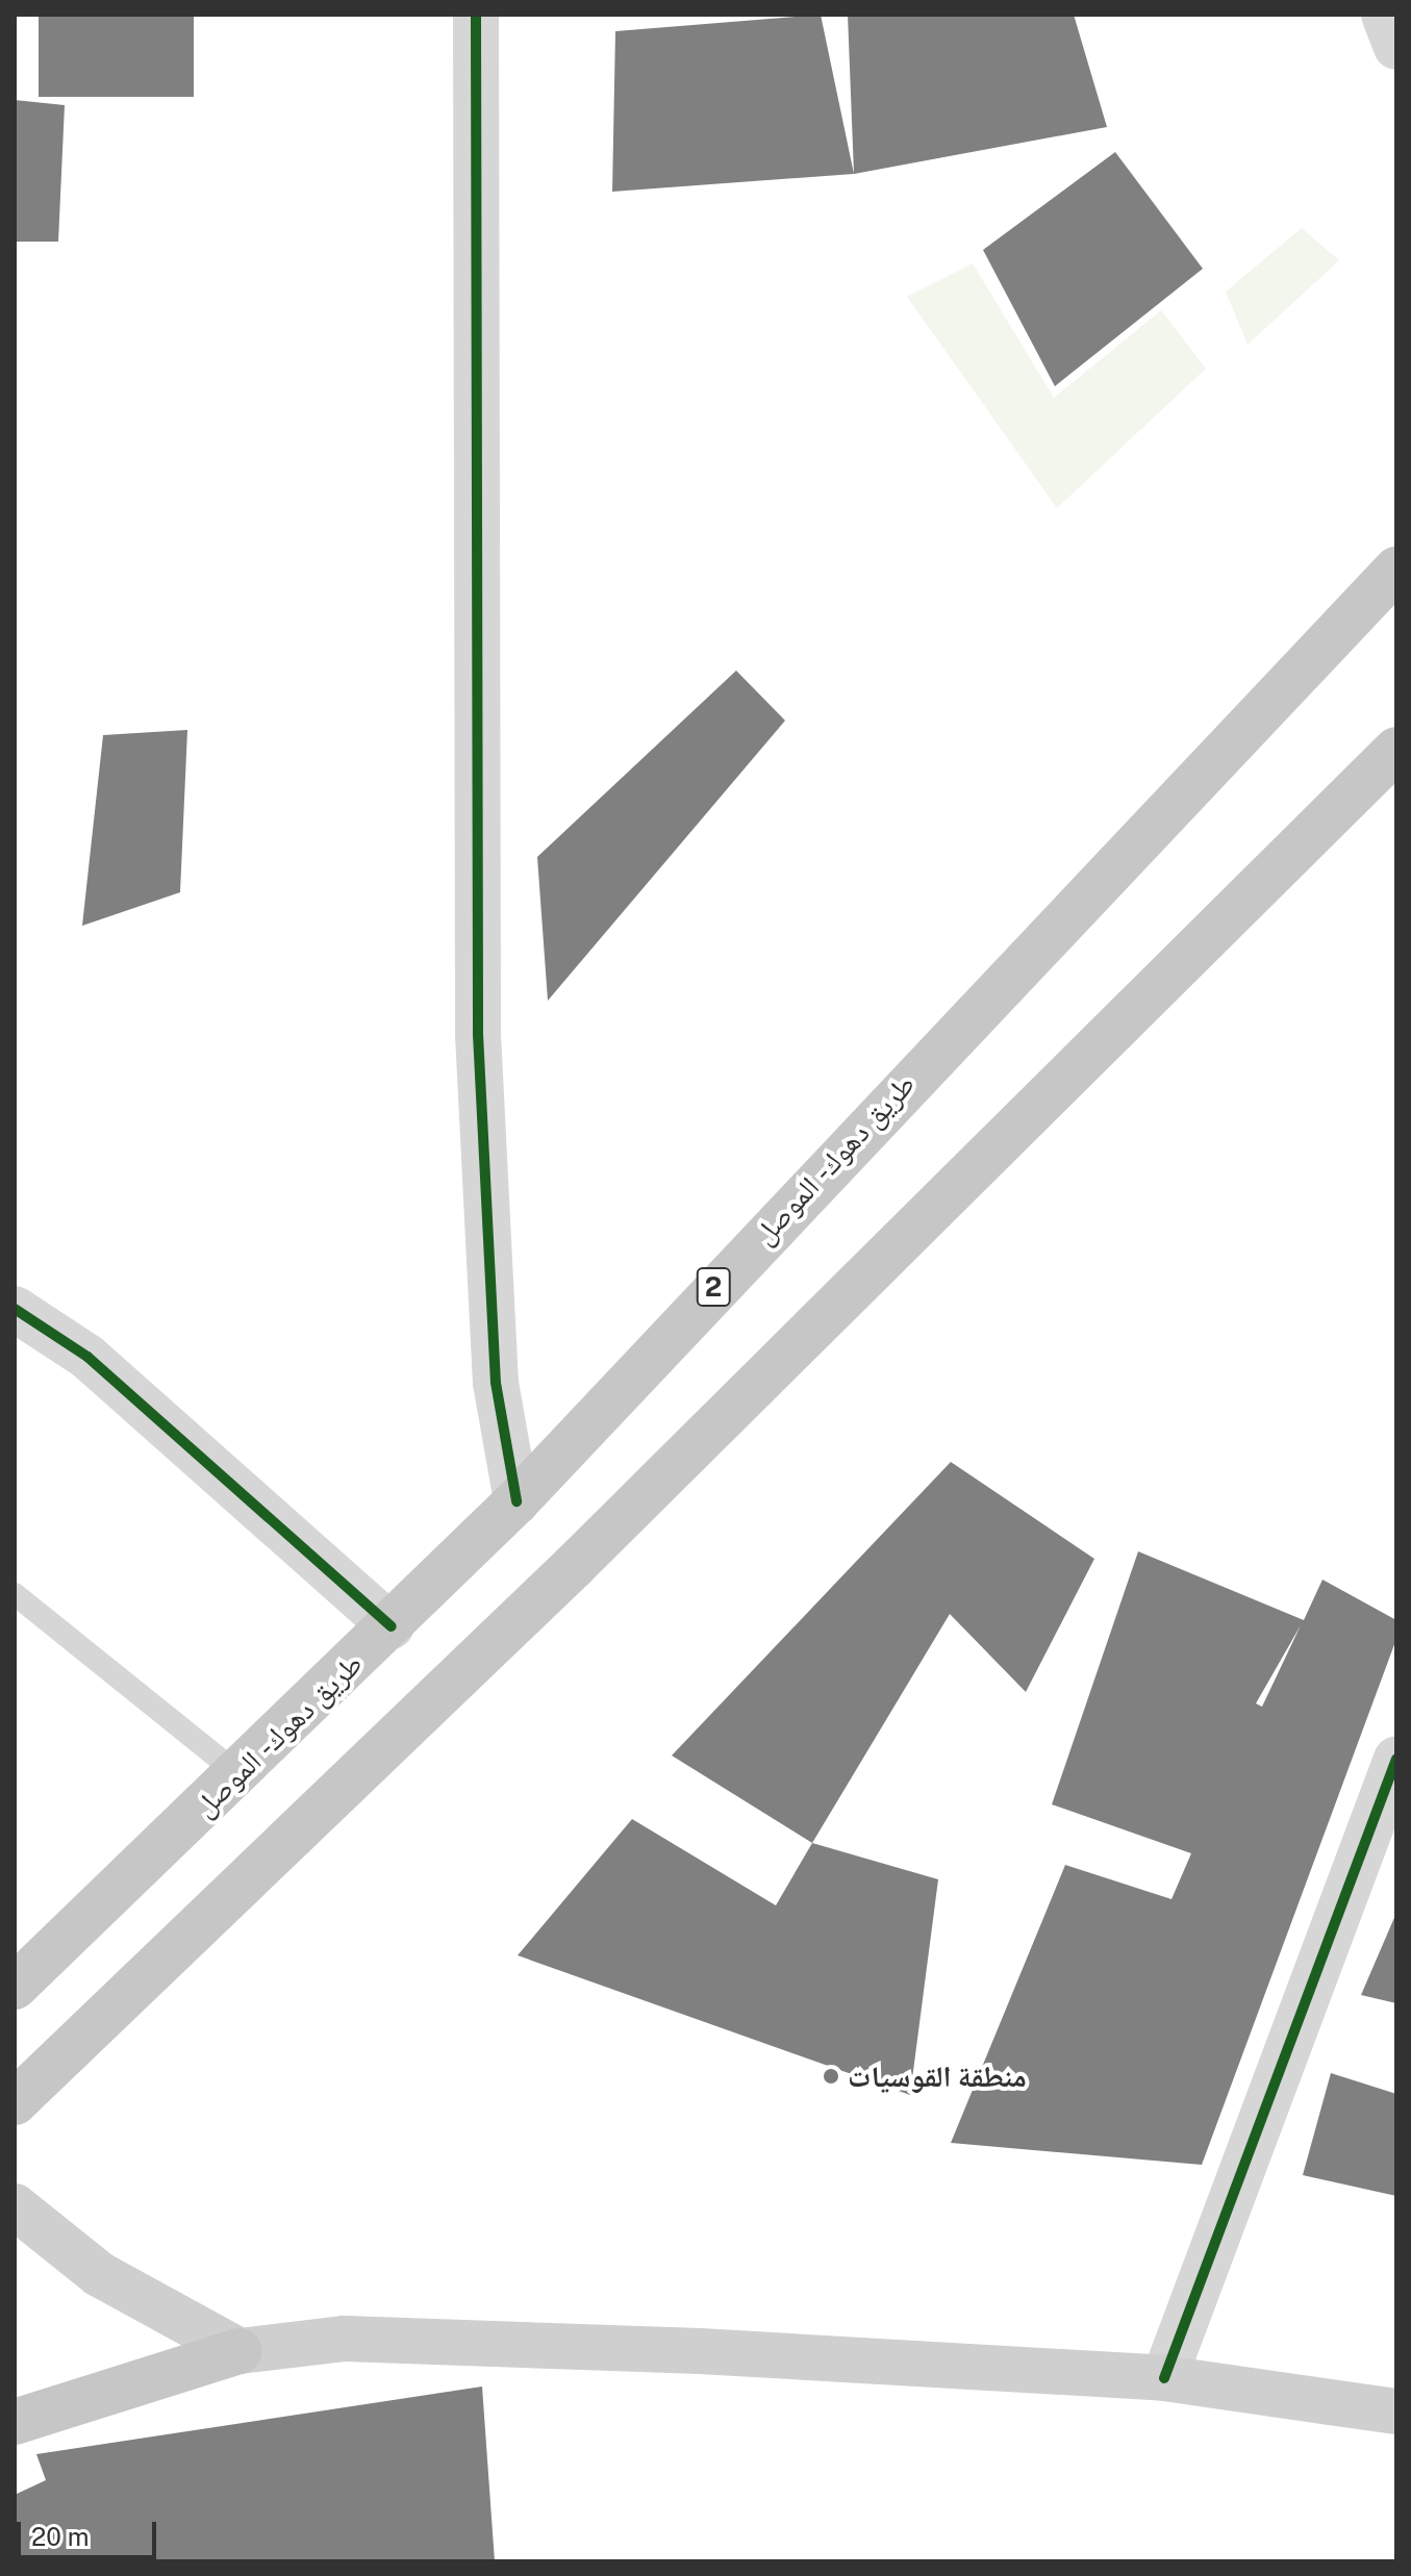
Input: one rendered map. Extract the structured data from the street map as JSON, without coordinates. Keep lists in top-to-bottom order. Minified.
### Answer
{"streets":{"highway":["طريق دهوك - الموصل","2"]},"places":["منطقة القوسيات"],"scale_bar":"20 m"}
